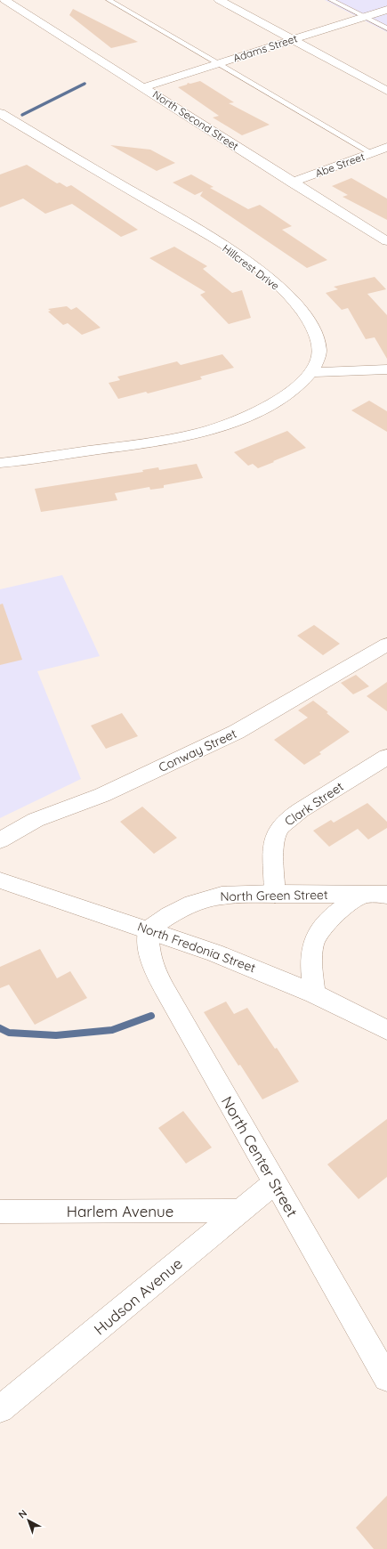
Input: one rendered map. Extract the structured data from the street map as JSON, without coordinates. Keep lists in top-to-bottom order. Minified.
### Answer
{"streets":{"street":["Adams Street","North Second Street","Abe Street","Hillcrest Drive","Conway Street","Clark Street","North Green Street","North Fredonia Street","North Center Street","Harlem Avenue","Hudson Avenue"]},"crossings":[["Adams Street","North Second Street"],["North Second Street","Abe Street"],["Clark Street","North Green Street"],["North Green Street","North Fredonia Street"],["North Green Street","North Center Street"],["North Fredonia Street","North Center Street"],["North Center Street","Hudson Avenue"],["Harlem Avenue","Hudson Avenue"]],"north":"top left"}
